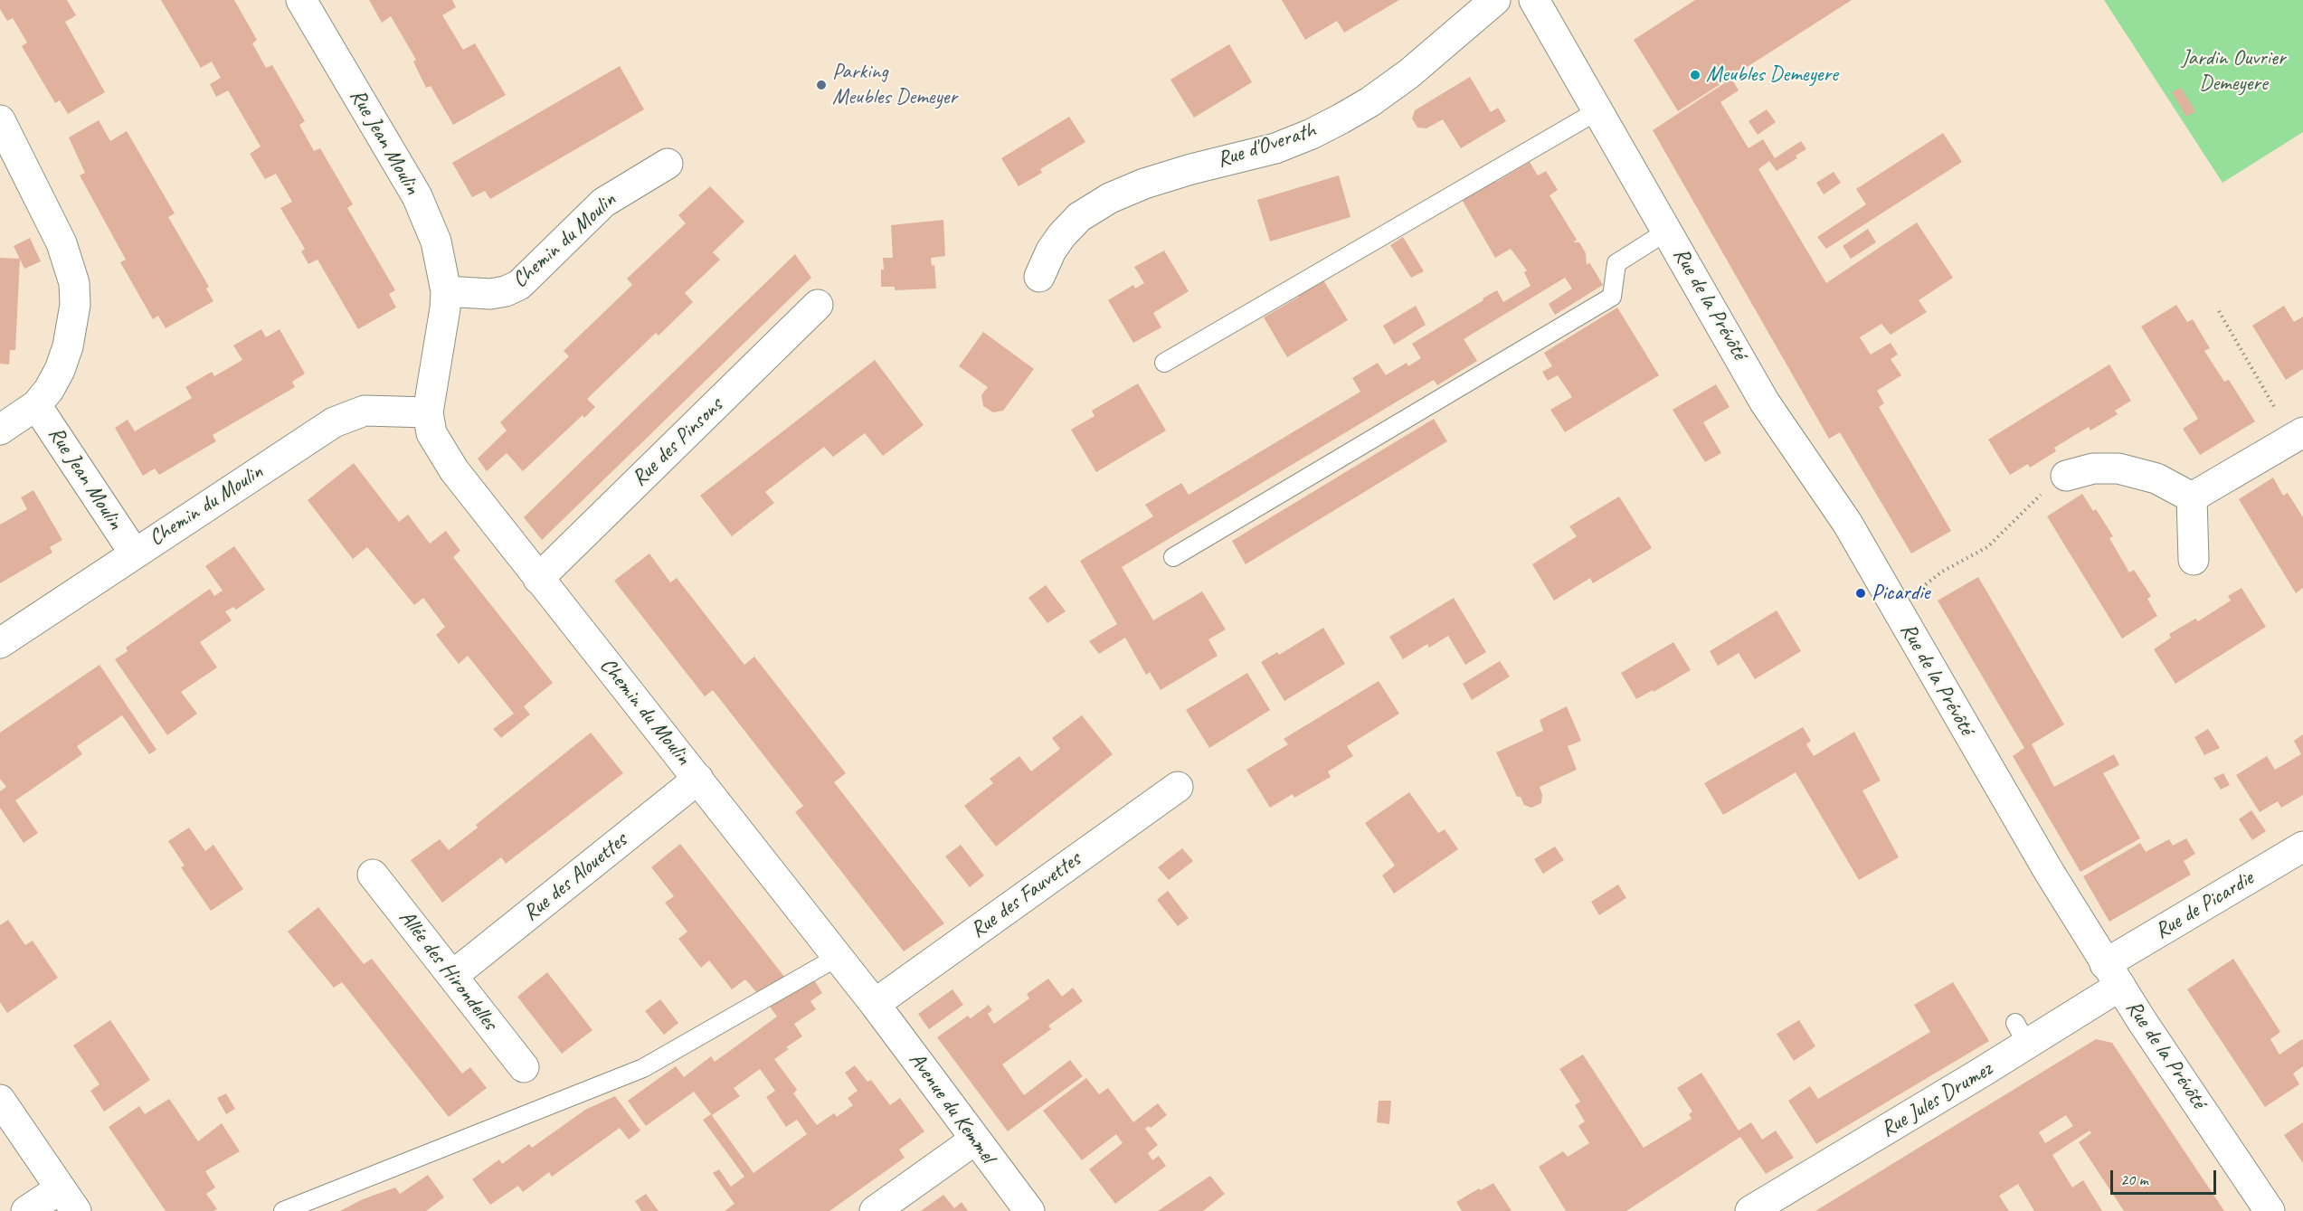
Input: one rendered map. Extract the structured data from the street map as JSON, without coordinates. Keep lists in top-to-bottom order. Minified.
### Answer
{"streets":{"street":["Rue Jean Moulin","Rue d'Overath","Chemin du Moulin","Rue de la Prévôté","Rue des Pinsons","Rue des Alouettes","Rue des Fauvettes","Rue de Picardie","Allée des Hirondelles","Rue Jules Drumez","Avenue du Kemmel"]},"crossings":[["Rue Jean Moulin","Chemin du Moulin"],["Chemin du Moulin","Rue des Pinsons"],["Chemin du Moulin","Rue des Alouettes"],["Chemin du Moulin","Rue des Fauvettes"],["Chemin du Moulin","Avenue du Kemmel"],["Rue de la Prévôté","Rue de Picardie"],["Rue de la Prévôté","Rue Jules Drumez"],["Rue des Alouettes","Allée des Hirondelles"],["Rue des Fauvettes","Avenue du Kemmel"],["Rue de Picardie","Rue Jules Drumez"]],"parks":["Jardin Ouvrier Demeyere"],"places":["Meubles Demeyere","Parking Meubles Demeyer","Picardie"],"scale_bar":"20 m"}
